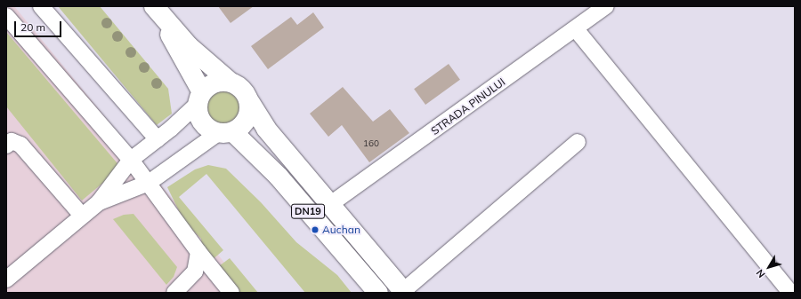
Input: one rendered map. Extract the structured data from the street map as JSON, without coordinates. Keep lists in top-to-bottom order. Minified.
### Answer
{"streets":{"main road":["DN19"],"street":["STRADA PINULUI"]},"crossings":[["STRADA PINULUI","DN19"]],"places":["Auchan"],"house_numbers":["160"],"scale_bar":"20 m","north":"bottom left"}
